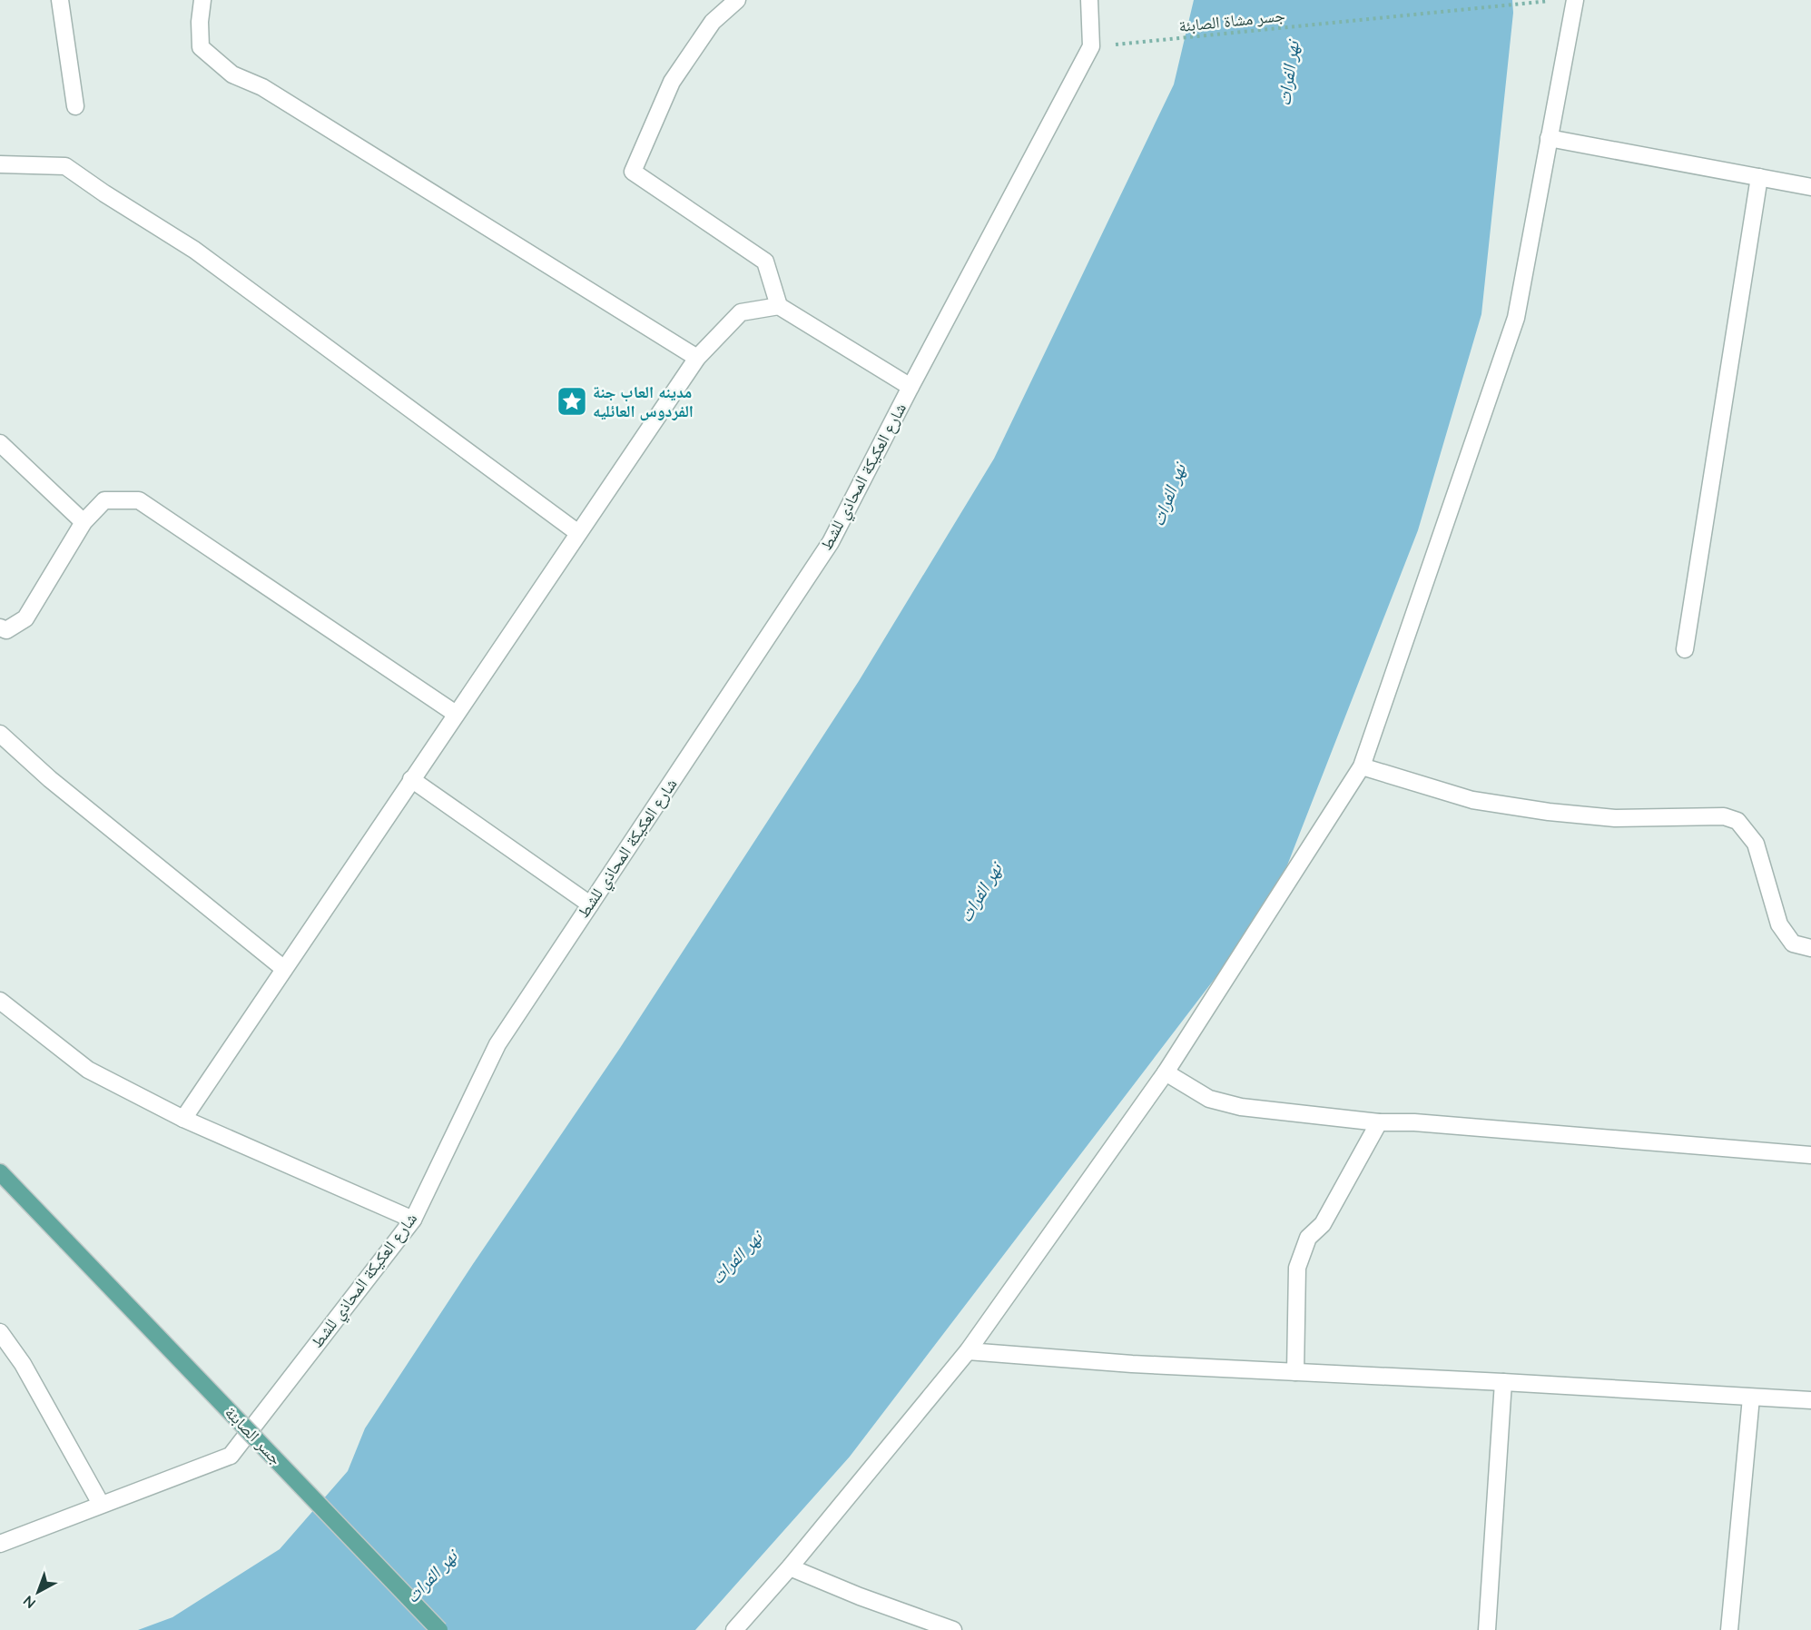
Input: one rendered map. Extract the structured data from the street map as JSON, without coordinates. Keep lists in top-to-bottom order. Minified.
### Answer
{"streets":{"main road":["جسر الصابئة"],"street":["شارع العكيكة المحاذي للشط"],"path":["جسر مشاة الصابئة"]},"crossings":[["جسر مشاة الصابئة","شارع العكيكة المحاذي للشط"]],"water":["نهر الفرات"],"places":{"place":["مدينه العاب جنة الفردوس العائليه"]},"north":"bottom left"}
